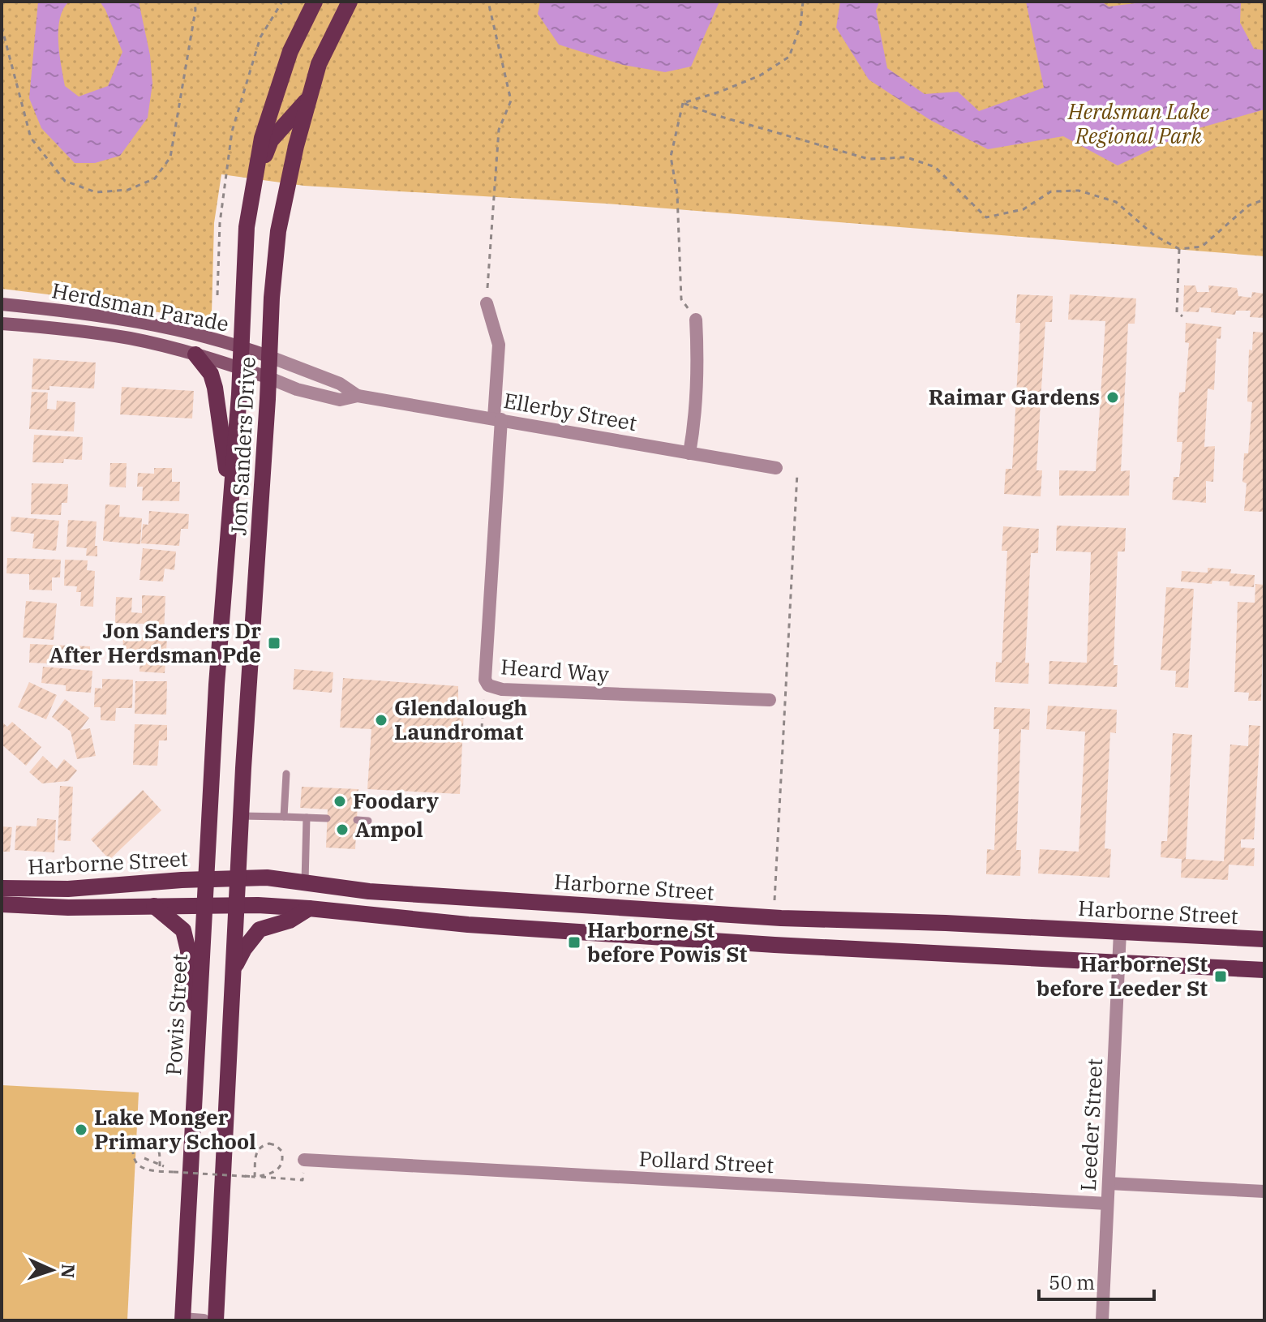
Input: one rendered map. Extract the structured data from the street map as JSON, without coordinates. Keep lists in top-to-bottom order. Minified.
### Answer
{"streets":{"main road":["Herdsman Parade","Jon Sanders Drive","Harborne Street","Powis Street"],"street":["Ellerby Street","Heard Way","Leeder Street","Pollard Street"]},"crossings":[["Herdsman Parade","Ellerby Street"],["Herdsman Parade","Jon Sanders Drive"],["Ellerby Street","Jon Sanders Drive"],["Ellerby Street","Heard Way"],["Jon Sanders Drive","Harborne Street"],["Jon Sanders Drive","Powis Street"],["Harborne Street","Powis Street"],["Harborne Street","Leeder Street"],["Leeder Street","Pollard Street"]],"parks":["Herdsman Lake Regional Park"],"places":{"other":["Raimar Gardens","Glendalough Laundromat","Foodary","Ampol","Lake Monger Primary School"],"transit":["Jon Sanders Dr After Herdsman Pde","Harborne St before Powis St","Harborne St before Leeder St"]},"scale_bar":"50 m","north":"right"}
